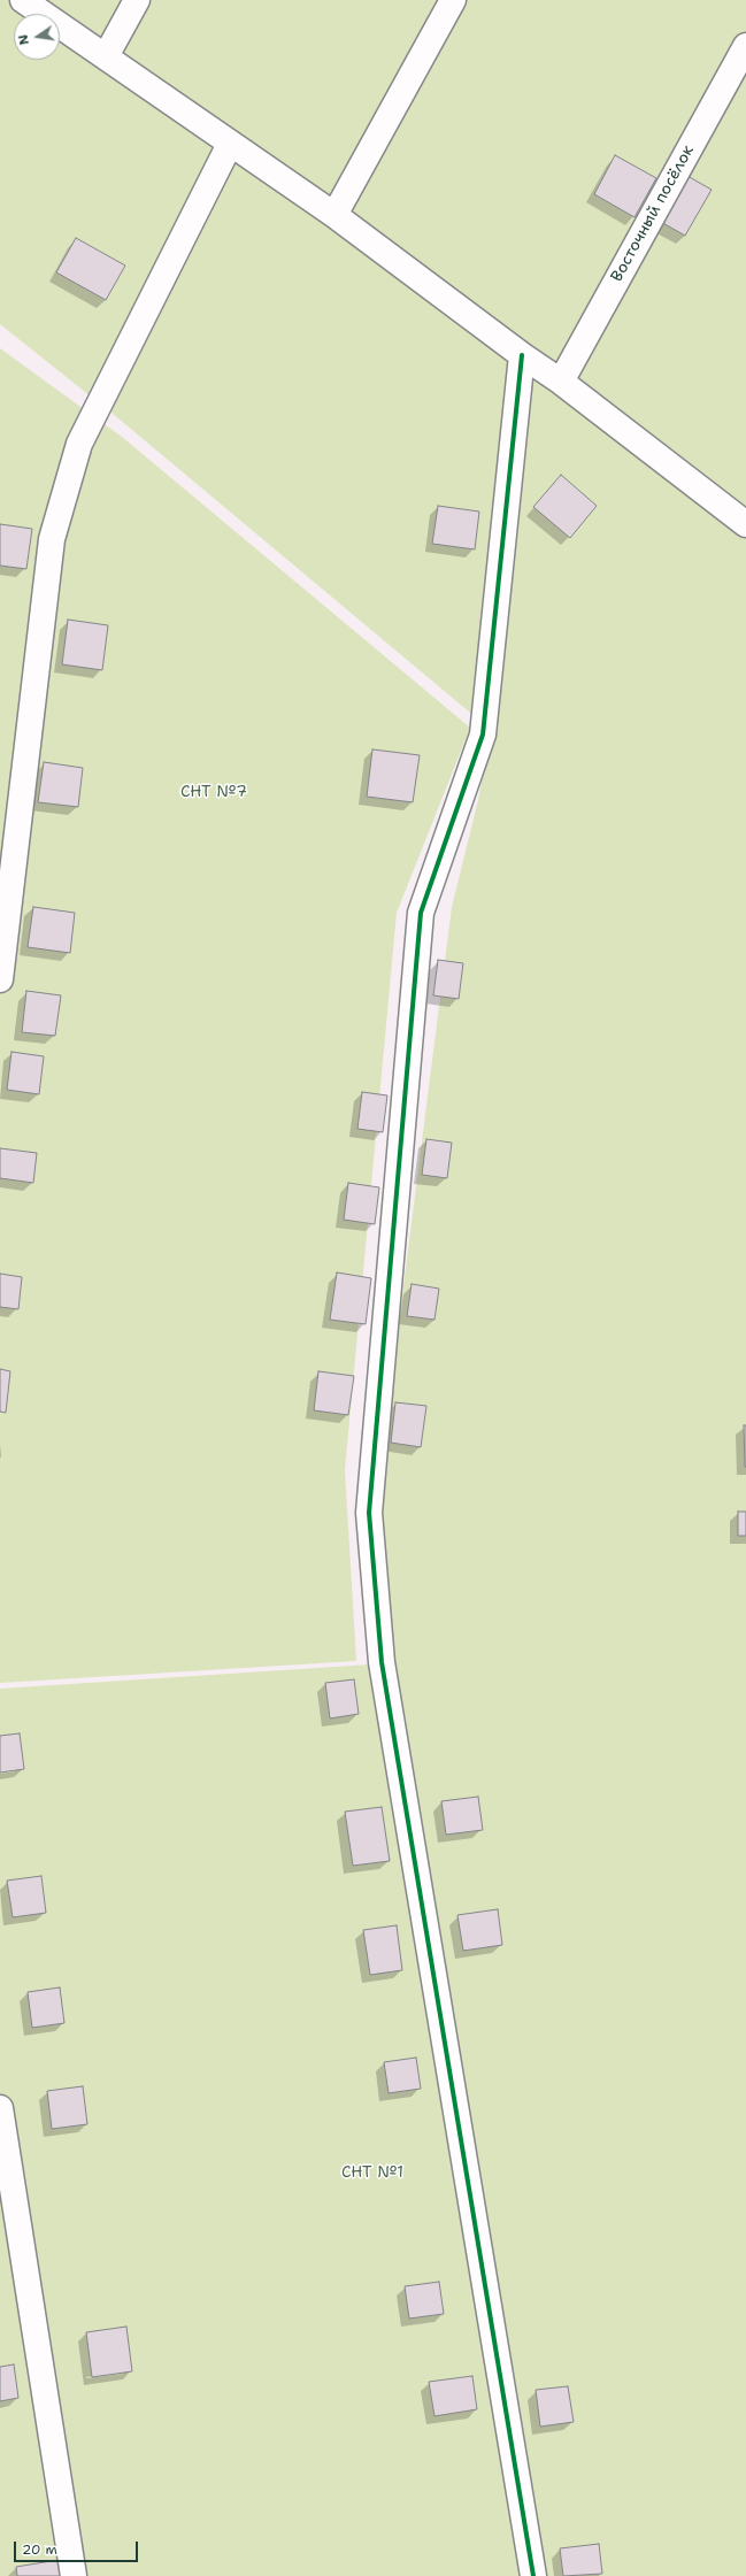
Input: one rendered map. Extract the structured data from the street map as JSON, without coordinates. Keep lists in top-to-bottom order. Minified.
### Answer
{"streets":{"street":["Восточный посёлок"]},"parks":["СНТ №7","СНТ №1"],"scale_bar":"20 m","north":"left"}
